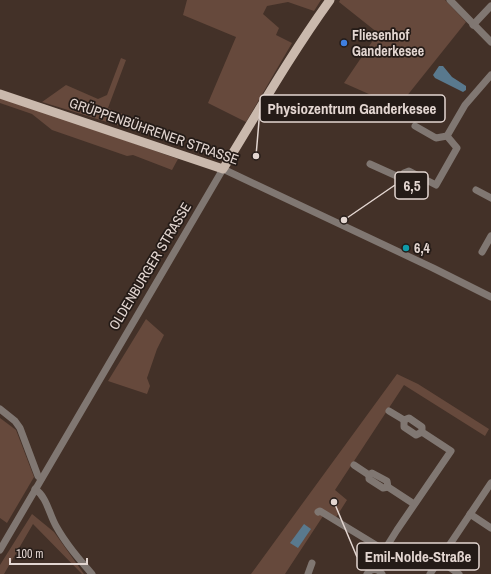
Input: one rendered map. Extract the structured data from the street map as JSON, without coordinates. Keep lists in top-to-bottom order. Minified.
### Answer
{"streets":{"main road":["GRÜPPENBÜHRENER STRASSE","OLDENBURGER STRASSE"]},"crossings":[["GRÜPPENBÜHRENER STRASSE","OLDENBURGER STRASSE"]],"places":["Fliesenhof Ganderkesee","Physiozentrum Ganderkesee","6,5","6,4","Emil-Nolde-Straße"],"scale_bar":"100 m"}
